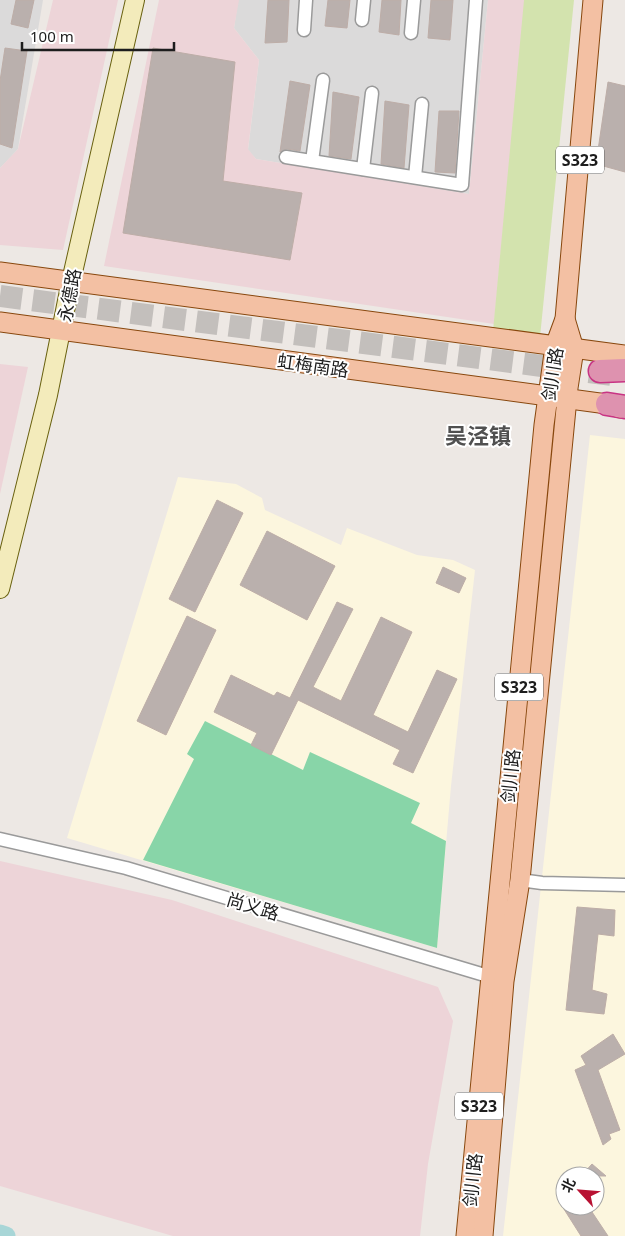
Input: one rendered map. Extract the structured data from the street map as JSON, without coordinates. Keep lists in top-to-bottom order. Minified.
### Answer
{"streets":{"main road":["S323","虹梅南路","剑川路"],"street":["永德路","尚义路"]},"crossings":[["永德路","虹梅南路"],["虹梅南路","剑川路"],["剑川路","尚义路"]],"districts":["吴泾镇"],"scale_bar":"100 m","north":"top left"}
